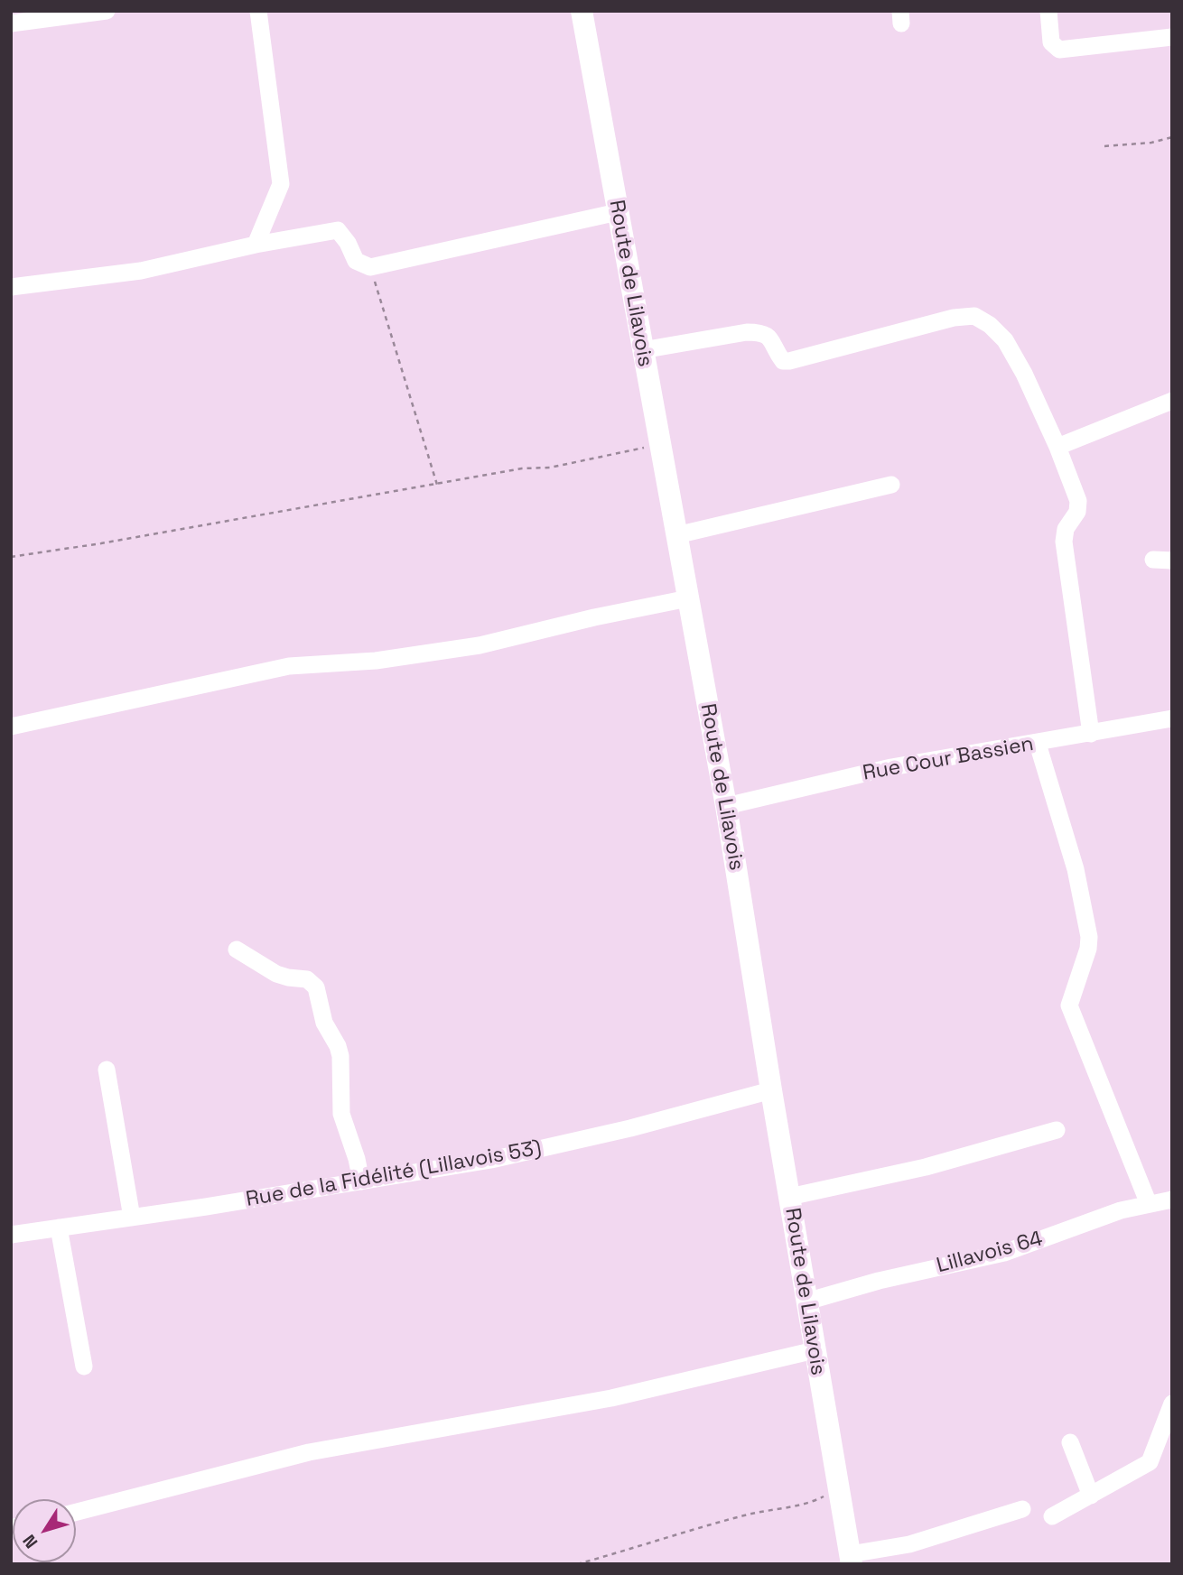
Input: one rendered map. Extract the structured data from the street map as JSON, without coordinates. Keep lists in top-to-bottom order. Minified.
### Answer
{"streets":{"main road":["Route de Lilavois"],"street":["Rue Cour Bassien","Rue de la Fidélité (Lillavois 53)","Lillavois 64"]},"crossings":[["Route de Lilavois","Rue Cour Bassien"],["Route de Lilavois","Rue de la Fidélité (Lillavois 53)"],["Route de Lilavois","Lillavois 64"]],"north":"bottom left"}
